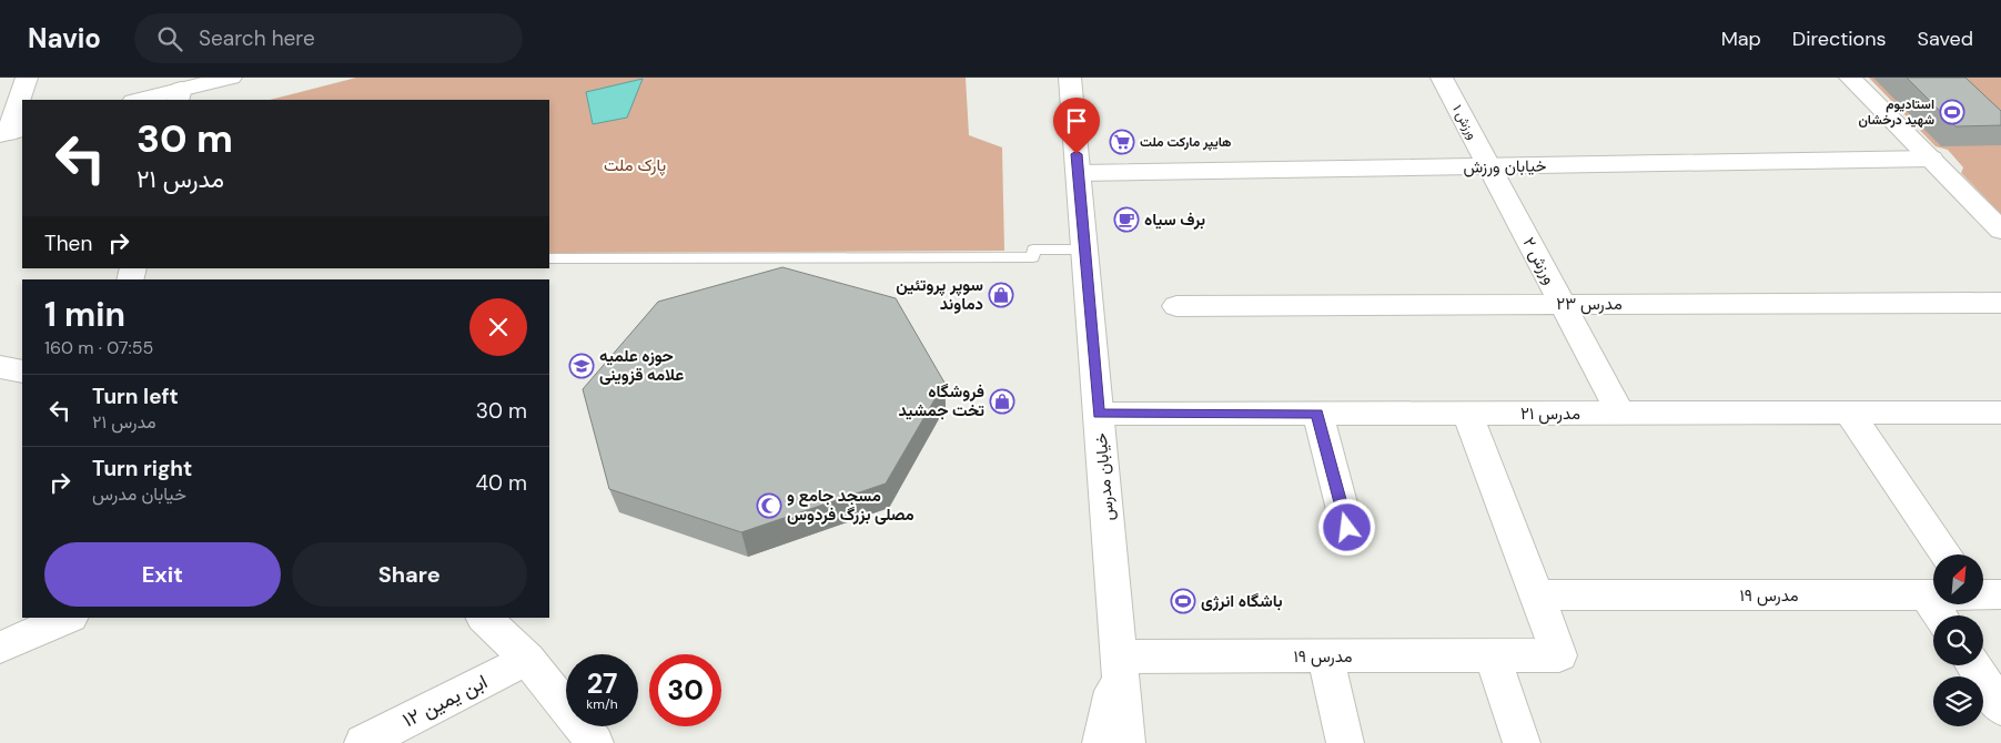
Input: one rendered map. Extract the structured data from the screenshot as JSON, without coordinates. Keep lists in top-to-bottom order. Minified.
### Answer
{"streets":{"street":["ورزش ۱","خیابان ورزش","ورزش ۲","مدرس ۲۳","مدرس ۲۱","خیابان مدرس","مدرس ۱۹","ابن یمین ۱۲"]},"crossings":[["ورزش ۱","خیابان ورزش"],["ورزش ۱","ورزش ۲"],["خیابان ورزش","ورزش ۲"],["خیابان ورزش","خیابان مدرس"],["ورزش ۲","مدرس ۲۳"],["ورزش ۲","مدرس ۲۱"],["مدرس ۲۱","خیابان مدرس"],["خیابان مدرس","مدرس ۱۹"]],"parks":["پارک ملت"],"places":{"sports":["استادیوم شهید درخشان","باشگاه انرژی"],"supermarket":["هایپر مارکت ملت"],"cafe":["برف سیاه"],"shop":["سوپر پروتئین دماوند","فروشگاه تخت جمشید"],"school or university":["حوزه علمیه علامه قزوینی"],"mosque":["مسجد جامع و مصلی بزرگ فردوس"]},"north":"top right","page":{"header":"Navio","search":"Search here","nav":["Map","Directions","Saved"],"turn":["30 m","مدرس ۲۱"],"then":"Then","heading":["1 min","160 m · 07:55"],"list":[{"name":"Turn left","note":"مدرس ۲۱","value":"30 m"},{"name":"Turn right","note":"خیابان مدرس","value":"40 m"}],"buttons":["Exit","Share"],"speed":"27 km/h","limit":"30"}}
